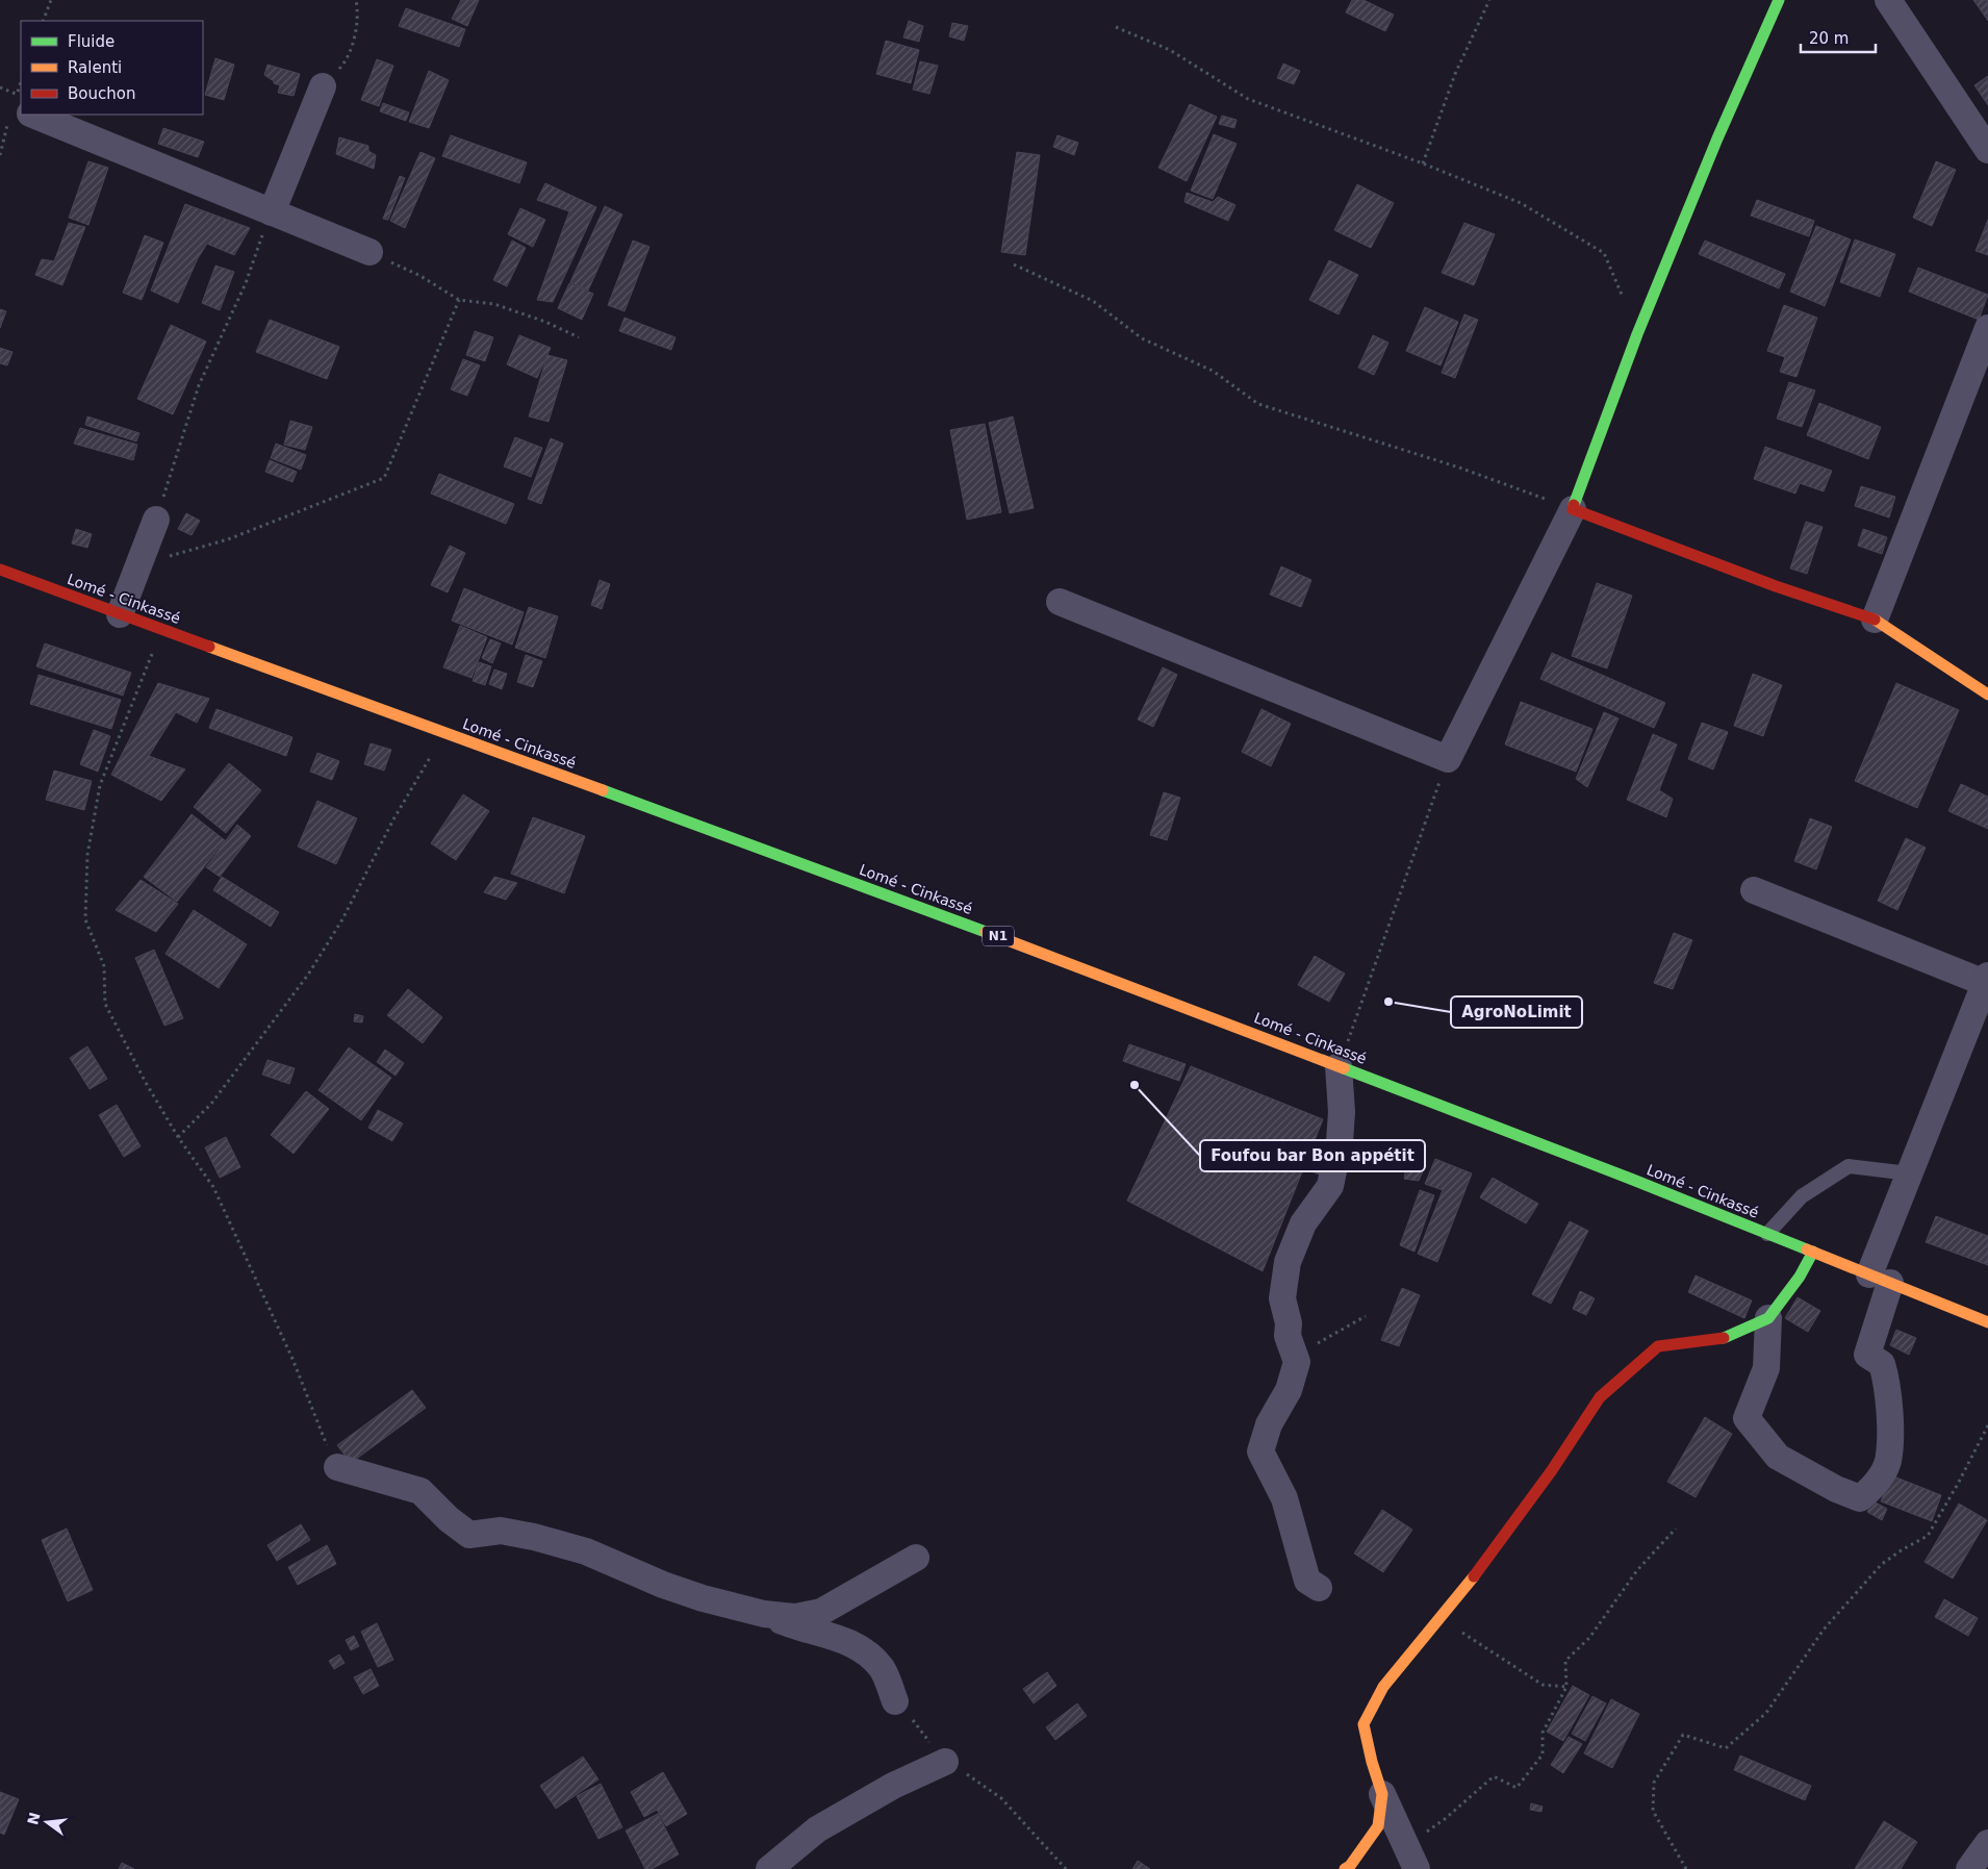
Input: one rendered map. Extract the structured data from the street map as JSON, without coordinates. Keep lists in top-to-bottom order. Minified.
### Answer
{"streets":{"main road":["Lomé - Cinkassé","N1"]},"places":["AgroNoLimit","Foufou bar Bon appétit"],"legend":["Fluide","Ralenti","Bouchon"],"scale_bar":"20 m","north":"left"}
